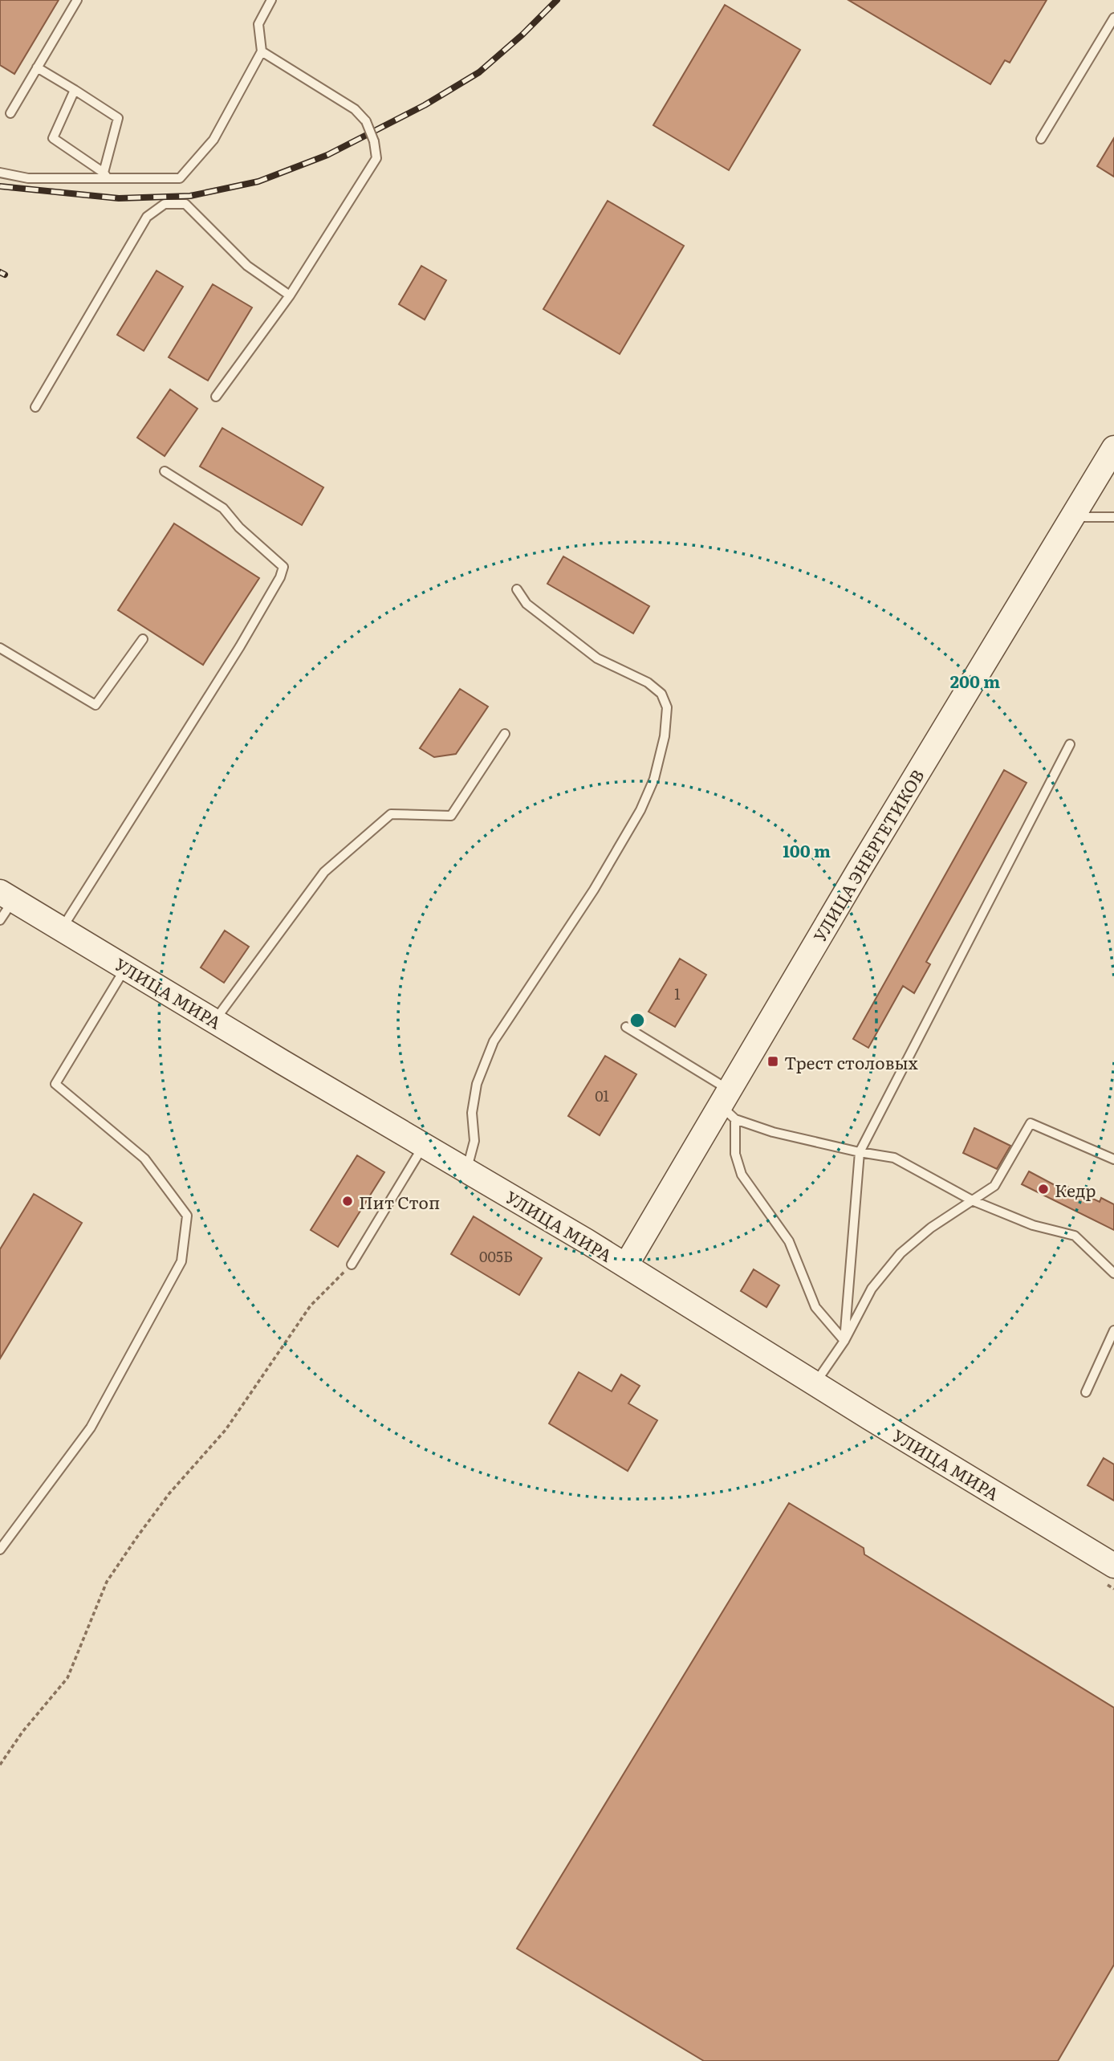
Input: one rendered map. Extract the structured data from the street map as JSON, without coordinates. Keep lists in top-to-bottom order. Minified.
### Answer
{"streets":{"main road":["УЛИЦА ЭНЕРГЕТИКОВ","УЛИЦА МИРА"]},"crossings":[["УЛИЦА ЭНЕРГЕТИКОВ","УЛИЦА МИРА"]],"places":{"transit":["Трест столовых"],"other":["Кедр","Пит Стоп"]},"house_numbers":["1","01","005Б"],"rings":["200 m","100 m"]}
